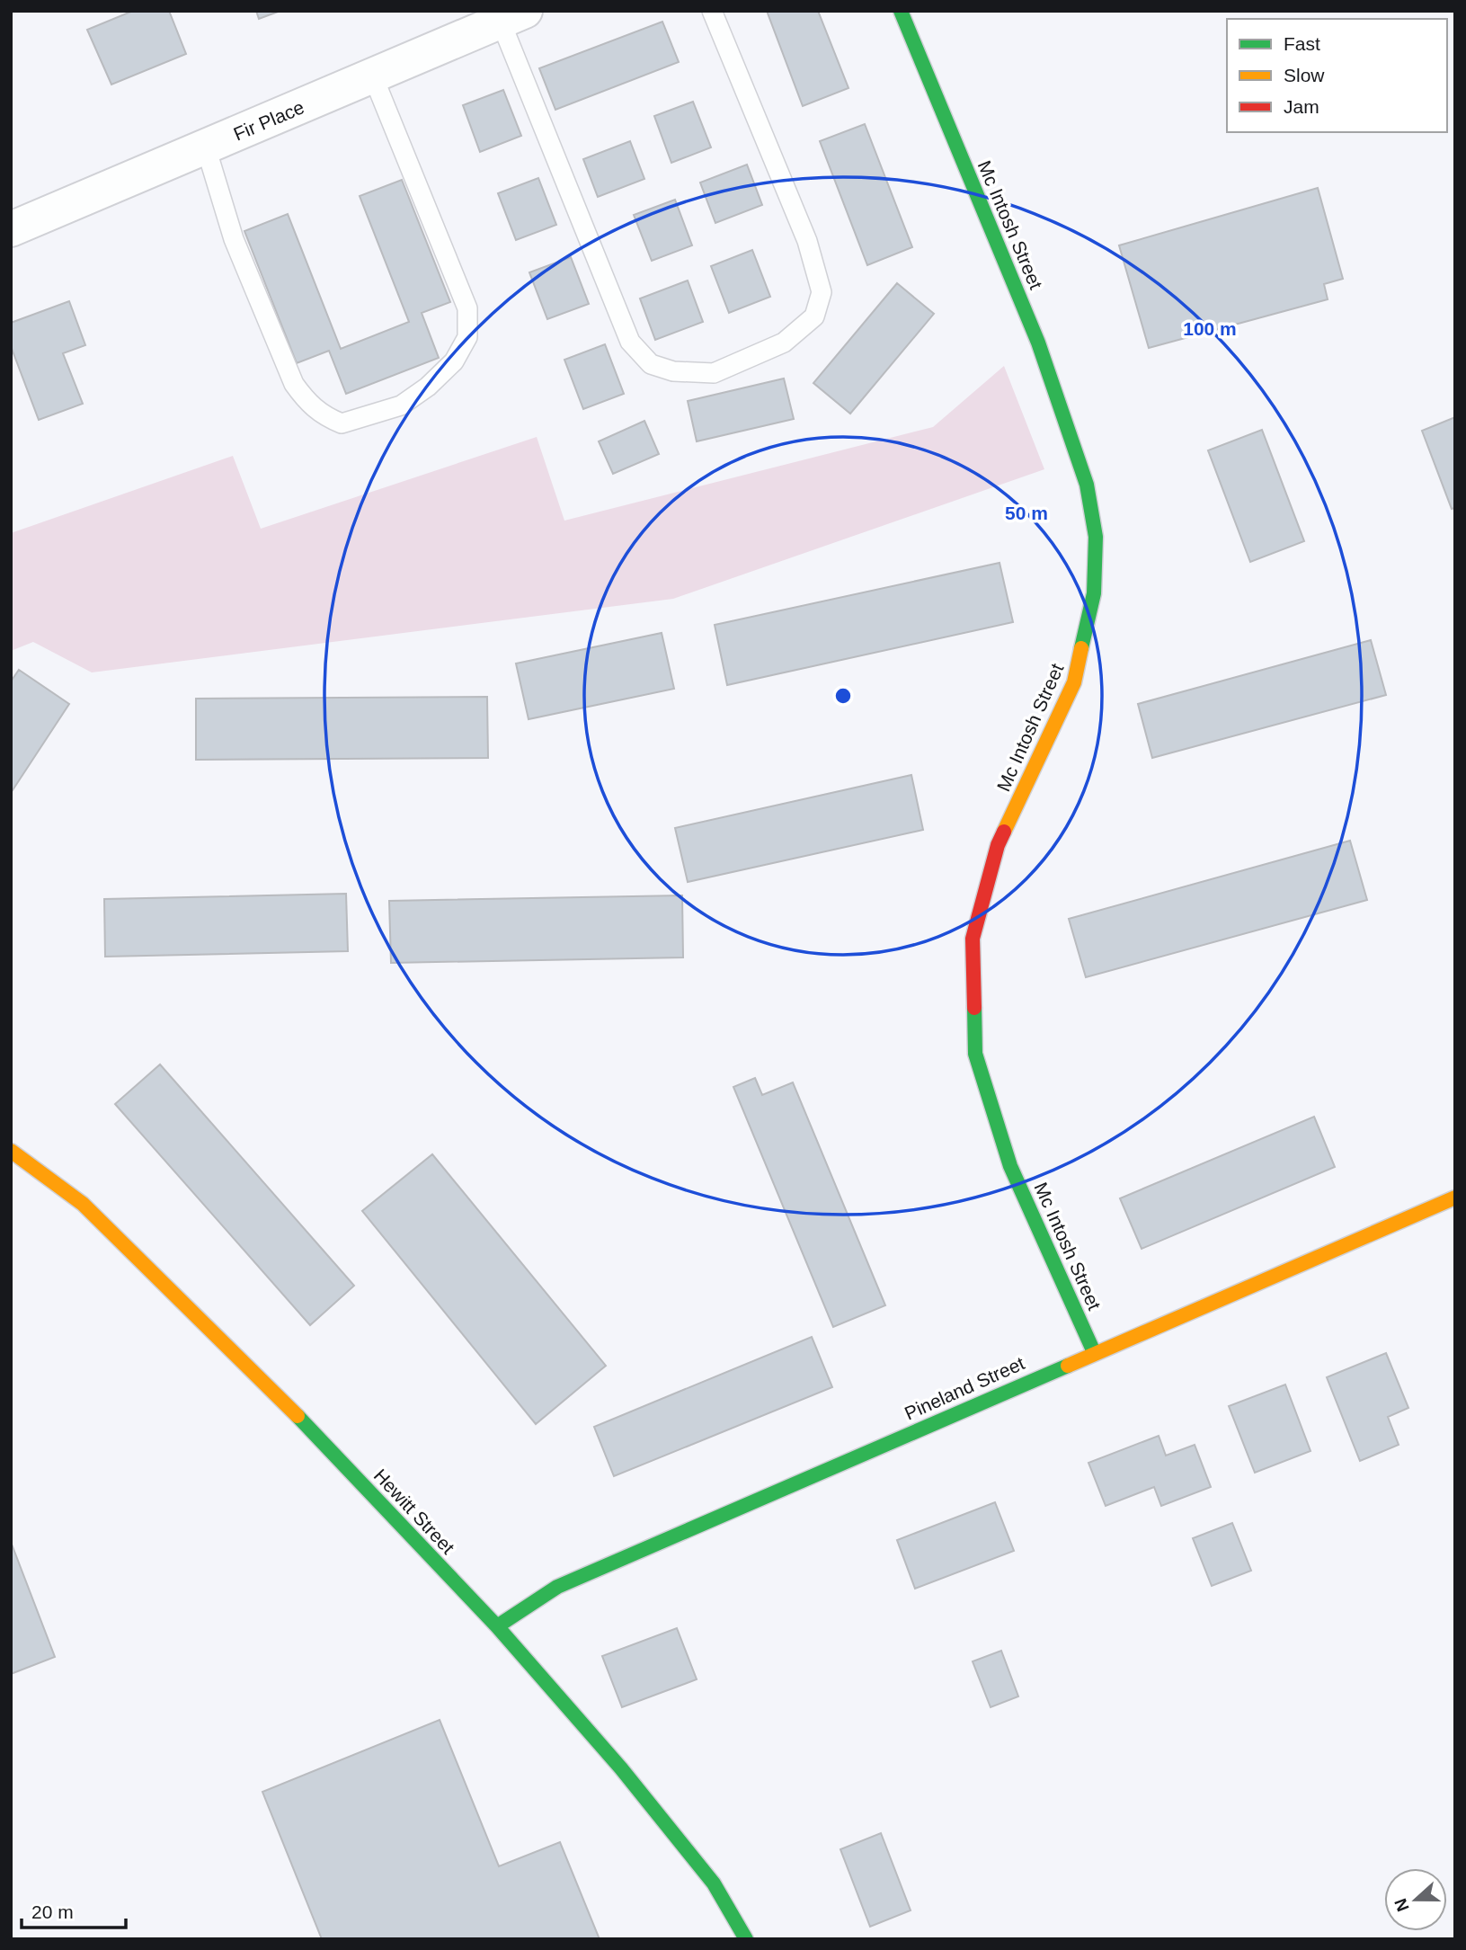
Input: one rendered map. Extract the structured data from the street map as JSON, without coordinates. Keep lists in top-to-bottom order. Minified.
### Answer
{"streets":{"street":["Fir Place","Mc Intosh Street","Pineland Street","Hewitt Street"]},"crossings":[["Mc Intosh Street","Pineland Street"],["Pineland Street","Hewitt Street"]],"legend":["Fast","Slow","Jam"],"scale_bar":"20 m","north":"left","rings":["100 m","50 m"]}
